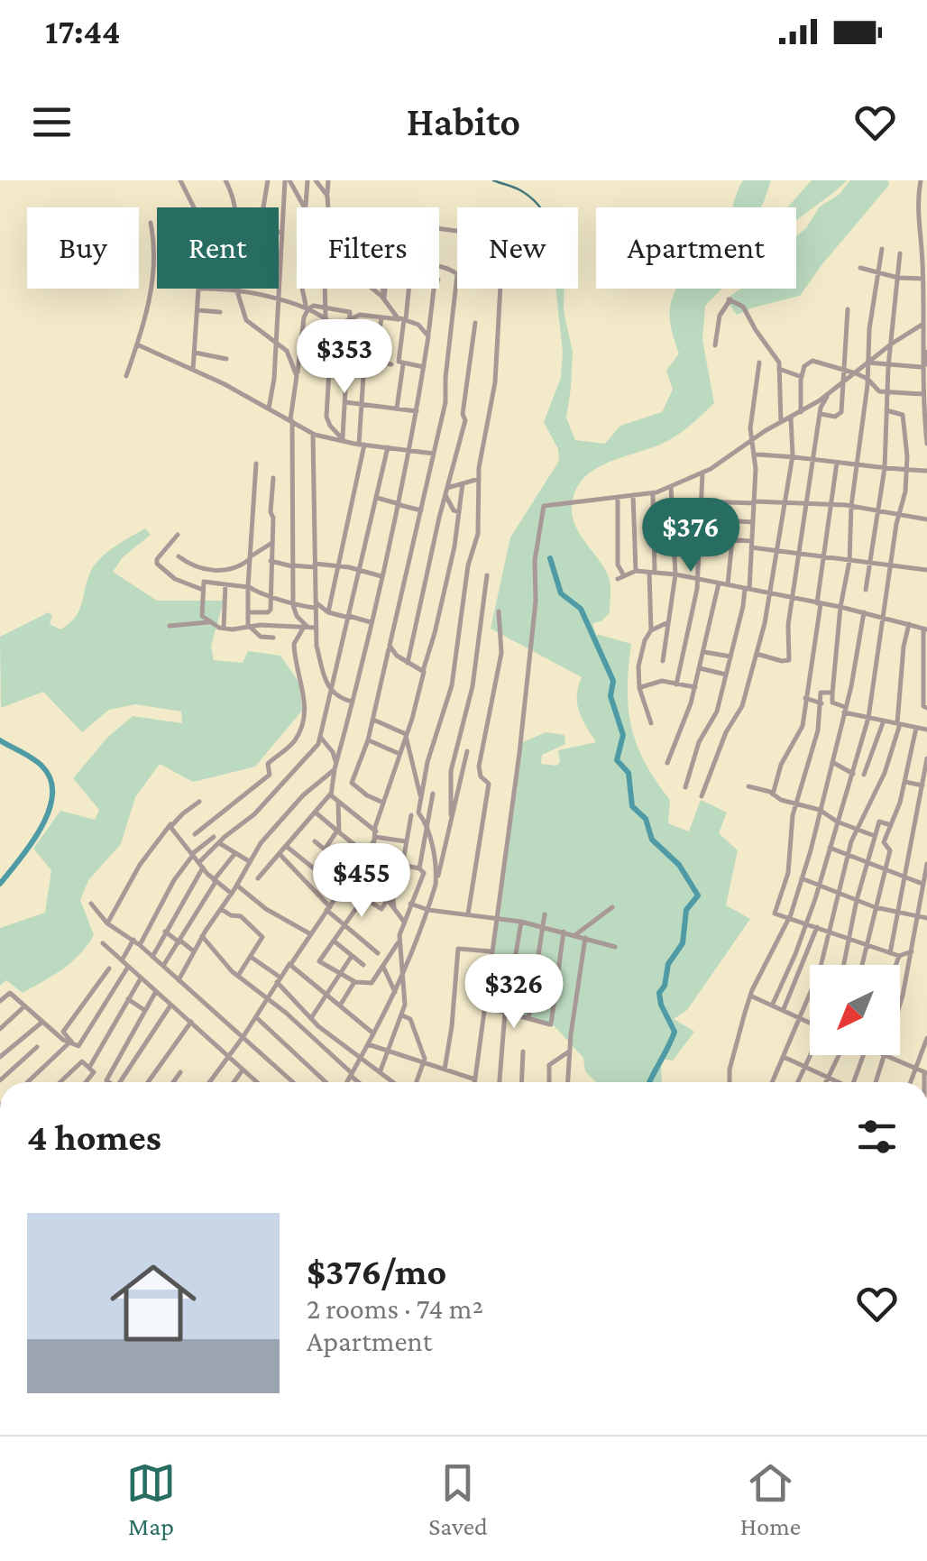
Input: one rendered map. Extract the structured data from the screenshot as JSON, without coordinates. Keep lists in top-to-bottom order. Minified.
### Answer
{"north":"bottom left","page":{"status":"17:44","header":"Habito","chip":["Buy","Rent","Filters","New","Apartment"],"price":["$353","$376","$455","$326"],"heading":"4 homes","list":[{"name":"$376/mo","note":"2 rooms · 74 m² · Apartment"}],"tabs":["Map","Saved","Home"]}}
